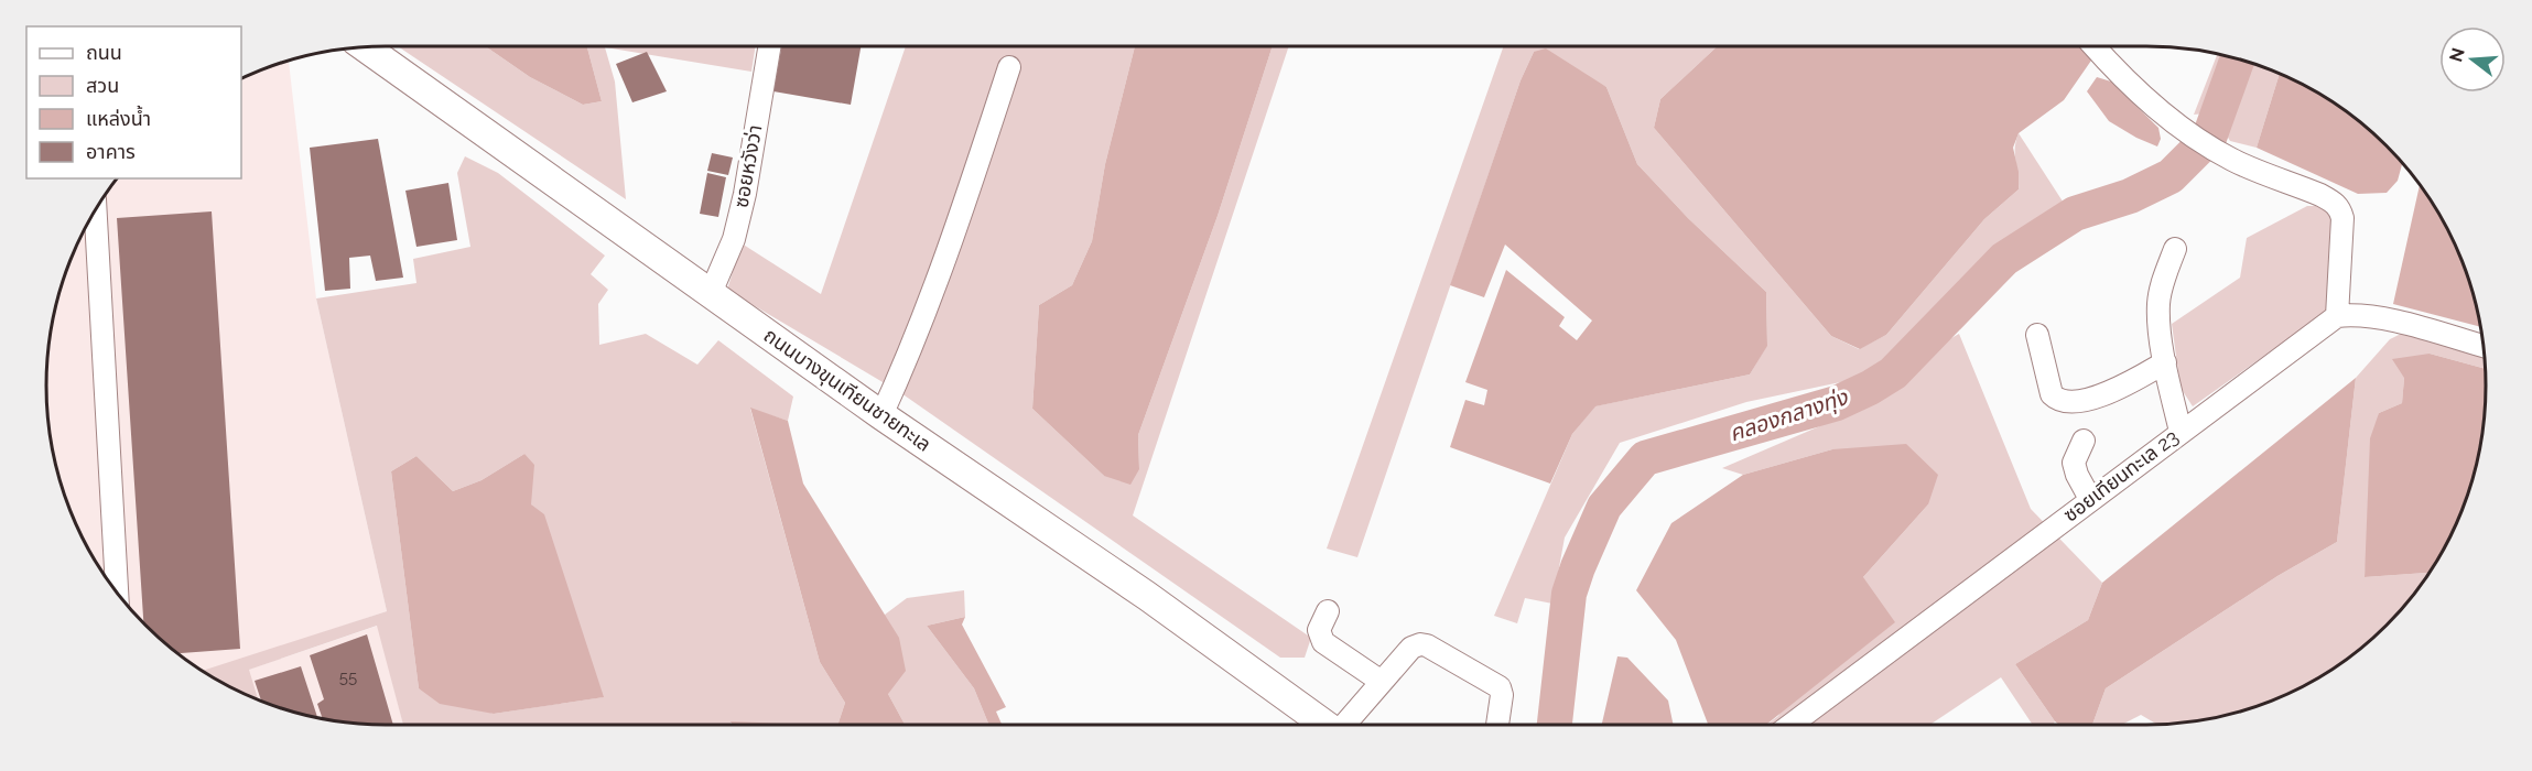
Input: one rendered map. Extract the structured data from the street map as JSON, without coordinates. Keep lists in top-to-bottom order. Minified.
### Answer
{"streets":{"main road":["ถนนบางขุนเทียนชายทะเล"],"street":["ซอยหวังว่า","ซอยเทียนทะเล 23"]},"crossings":[["ซอยหวังว่า","ถนนบางขุนเทียนชายทะเล"]],"water":["คลองกลางทุ่ง"],"house_numbers":["55"],"legend":["ถนน","สวน","แหล่งน้ำ","อาคาร"],"north":"left"}
